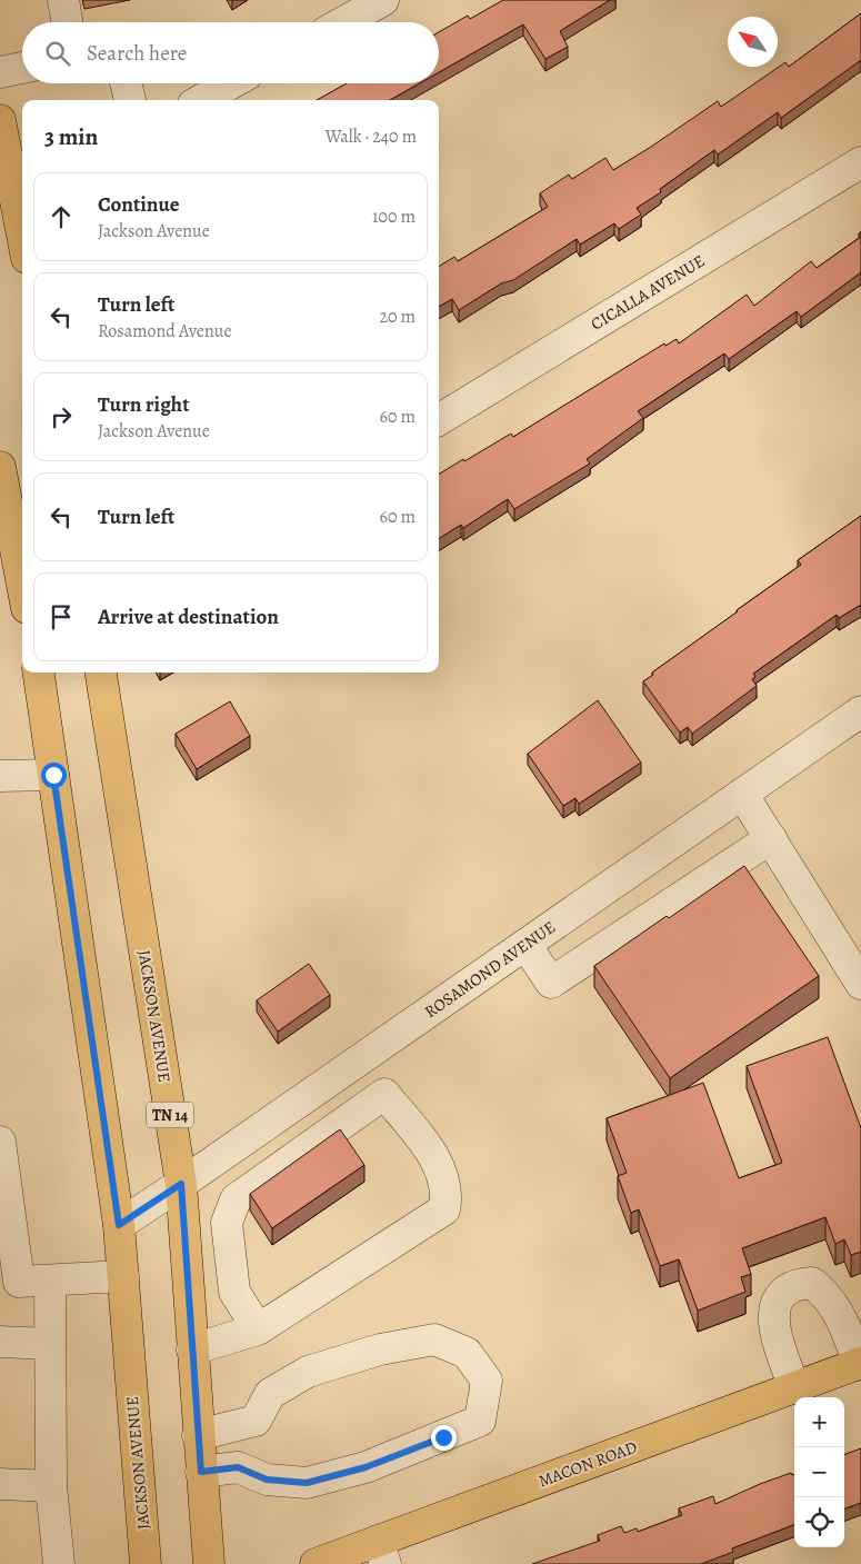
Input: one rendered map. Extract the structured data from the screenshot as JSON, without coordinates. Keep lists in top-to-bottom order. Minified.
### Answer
{"streets":{"main road":["JACKSON AVENUE","TN 14","MACON ROAD"],"street":["CICALLA AVENUE","ROSAMOND AVENUE"]},"crossings":[["ROSAMOND AVENUE","JACKSON AVENUE"]],"north":"top left","page":{"search":"Search here","heading":["3 min","Walk · 240 m"],"list":[["Continue","Jackson Avenue","100 m"],["Turn left","Rosamond Avenue","20 m"],["Turn right","Jackson Avenue","60 m"],["Turn left","60 m"],"Arrive at destination"],"map_buttons":["+","−"]}}
